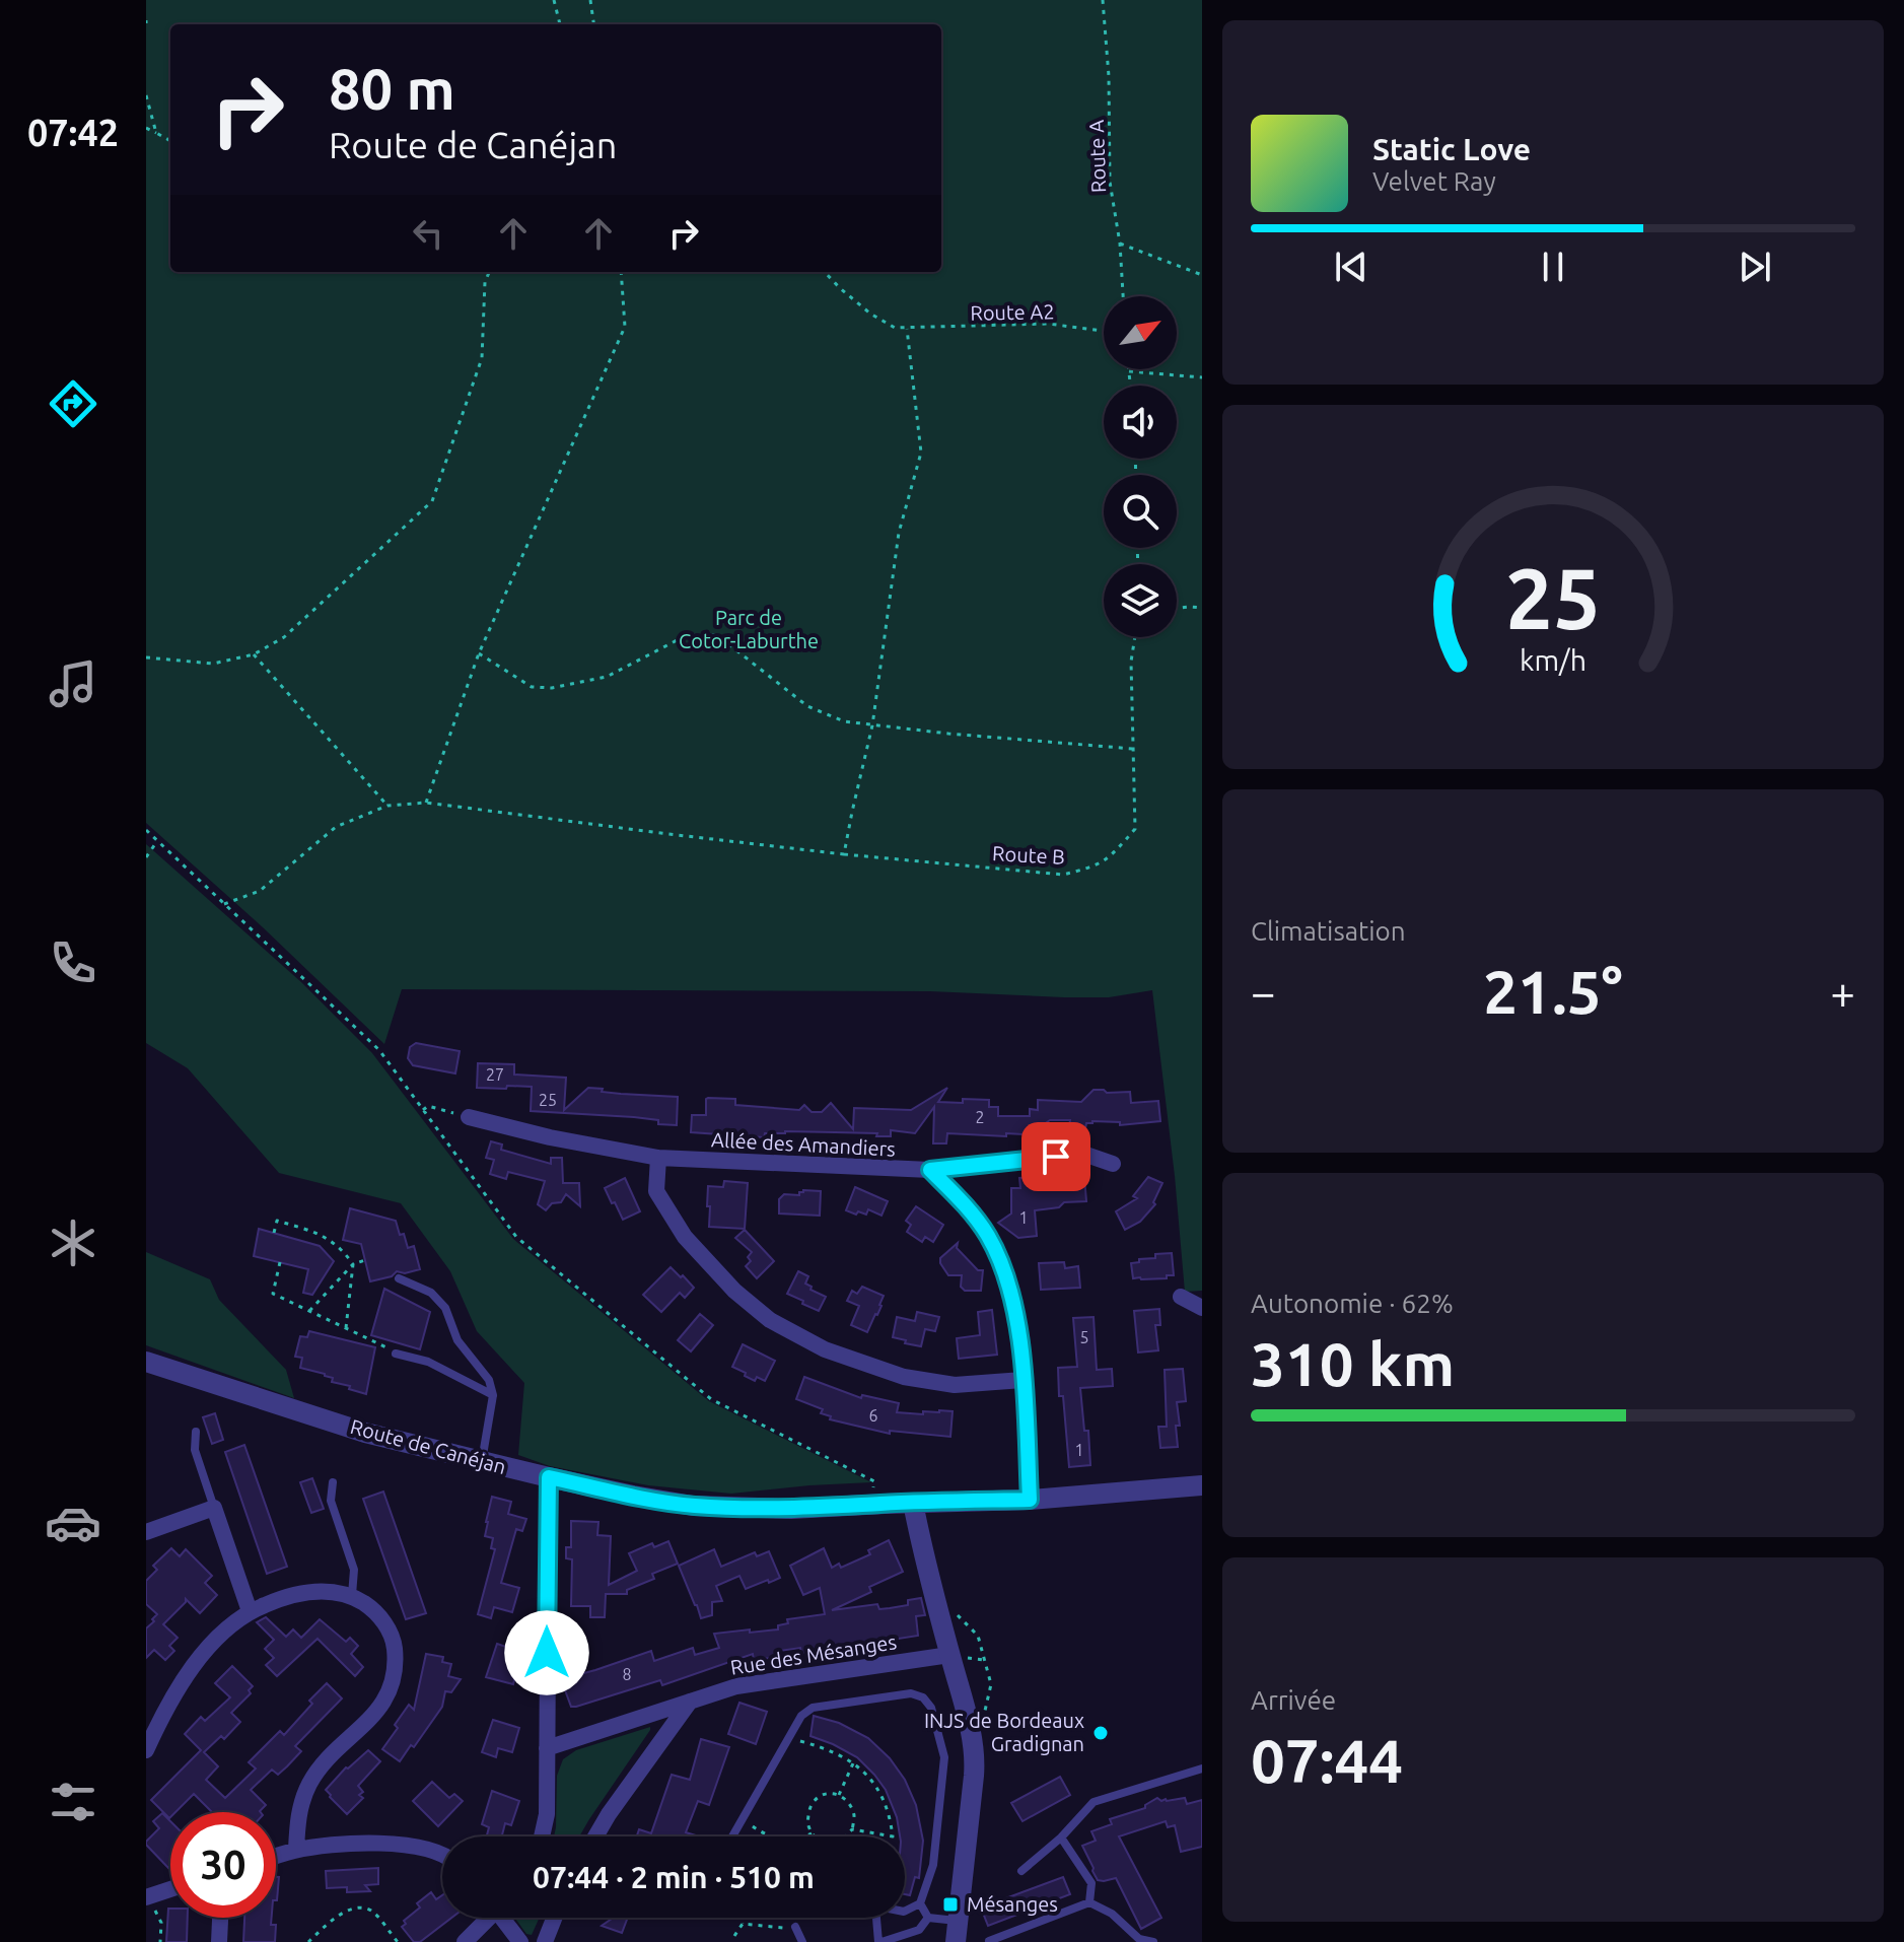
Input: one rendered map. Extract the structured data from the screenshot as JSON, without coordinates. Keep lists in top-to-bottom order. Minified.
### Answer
{"streets":{"street":["Allée des Amandiers","Route de Canéjan","Rue des Mésanges"],"path":["Route A","Route A2","Route B"]},"parks":["Parc de Cotor-Laburthe"],"places":{"other":["INJS de Bordeaux Gradignan"],"transit":["Mésanges"]},"house_numbers":["27","25","2","1","5","6","1","8"],"north":"top right","page":{"tabs":"07:42","turn":["80 m","Route de Canéjan"],"song":["Static Love","Velvet Ray"],"tile":["Climatisation",["Autonomie · 62%","310 km"],["Arrivée","07:44"]],"heat":["−","21.5°","+"],"limit":"30","trip":"07:44 · 2 min · 510 m","gauge":["25","km/h"]}}
